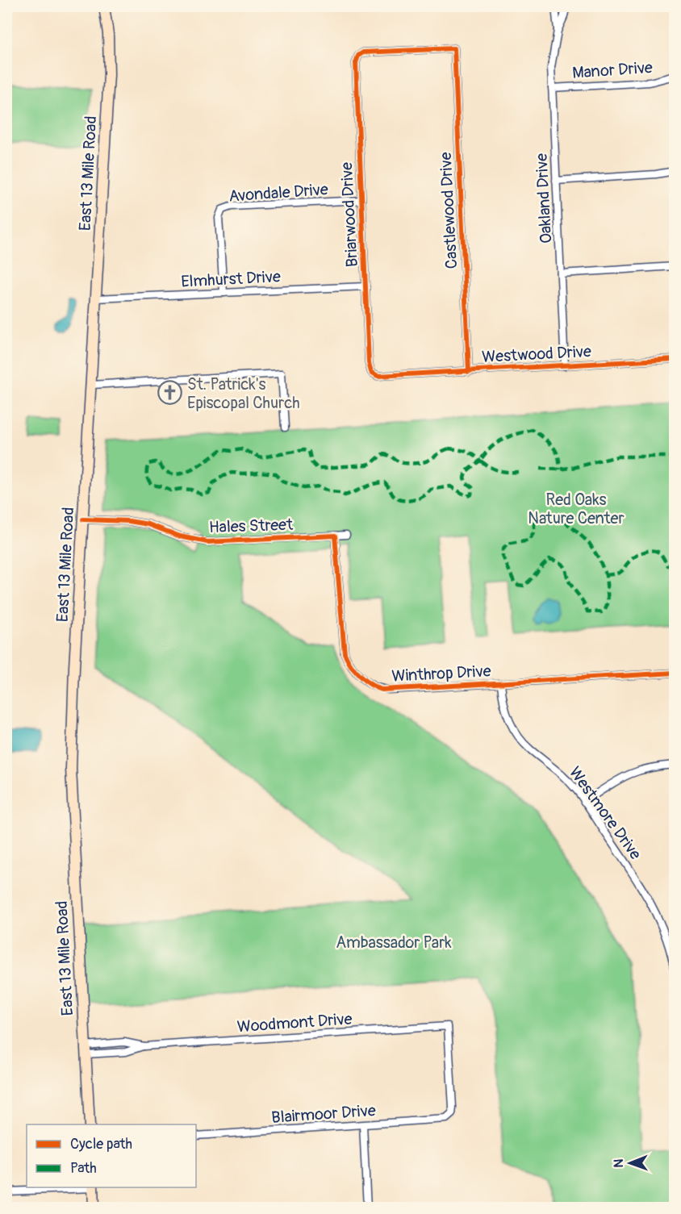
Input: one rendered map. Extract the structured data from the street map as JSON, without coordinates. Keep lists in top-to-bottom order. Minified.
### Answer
{"streets":{"main road":["East 13 Mile Road"],"street":["Manor Drive","Avondale Drive","Oakland Drive","Castlewood Drive","Briarwood Drive","Elmhurst Drive","Westwood Drive","Hales Street","Winthrop Drive","Westmore Drive","Woodmont Drive","Blairmoor Drive"]},"crossings":[["Manor Drive","Oakland Drive"],["East 13 Mile Road","Elmhurst Drive"],["East 13 Mile Road","Hales Street"],["East 13 Mile Road","Woodmont Drive"],["Avondale Drive","Briarwood Drive"],["Avondale Drive","Elmhurst Drive"],["Oakland Drive","Westwood Drive"],["Castlewood Drive","Briarwood Drive"],["Castlewood Drive","Westwood Drive"],["Briarwood Drive","Elmhurst Drive"],["Briarwood Drive","Westwood Drive"],["Hales Street","Winthrop Drive"],["Winthrop Drive","Westmore Drive"],["Woodmont Drive","Blairmoor Drive"]],"parks":["Red Oaks Nature Center","Ambassador Park"],"places":{"church":["St. Patrick's Episcopal Church"]},"legend":["Cycle path","Path"],"north":"left"}
